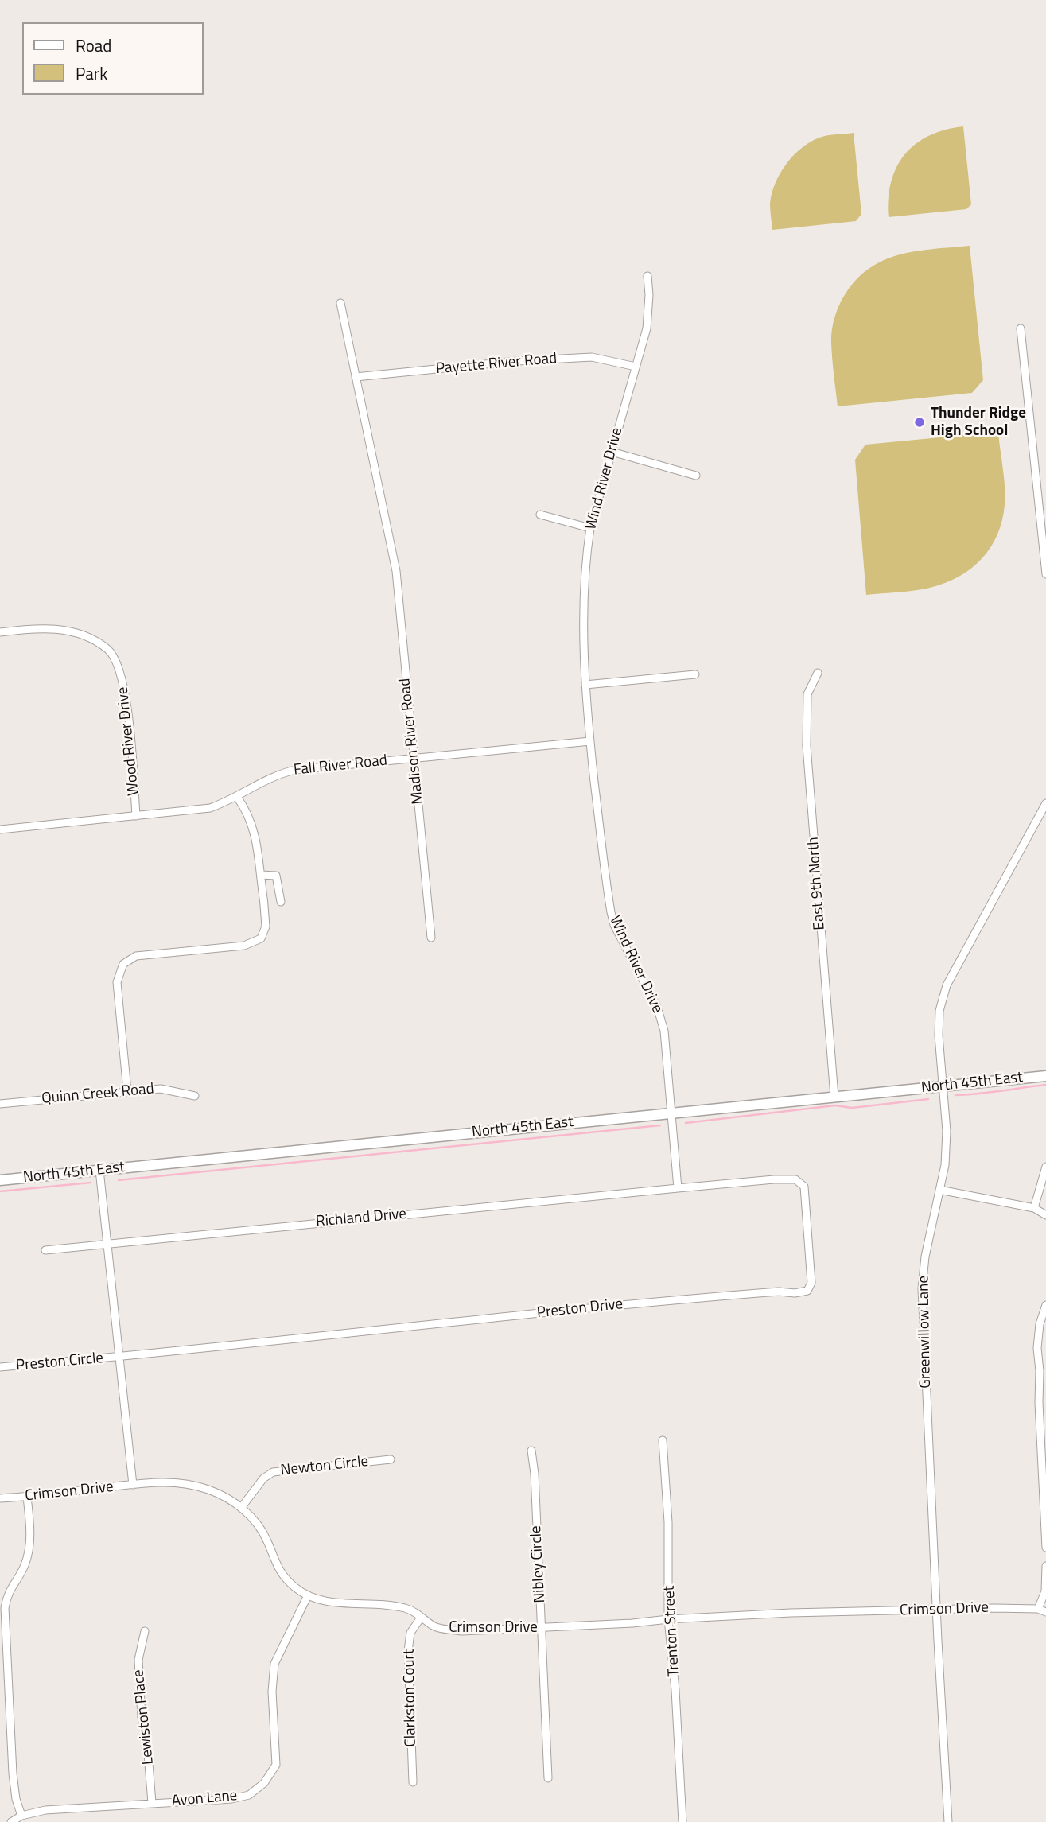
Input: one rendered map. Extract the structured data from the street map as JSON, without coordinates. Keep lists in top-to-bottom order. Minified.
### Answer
{"streets":{"main road":["North 45th East"],"street":["Payette River Road","Wind River Drive","Wood River Drive","Madison River Road","Fall River Road","East 9th North","Quinn Creek Road","Richland Drive","Preston Drive","Greenwillow Lane","Preston Circle","Newton Circle","Crimson Drive","Nibley Circle","Trenton Street","Clarkston Court","Lewiston Place","Avon Lane"]},"crossings":[["Payette River Road","Wind River Drive"],["Payette River Road","Madison River Road"],["Wind River Drive","Fall River Road"],["Wind River Drive","North 45th East"],["Wind River Drive","Richland Drive"],["Wind River Drive","Preston Drive"],["Wood River Drive","Fall River Road"],["Madison River Road","Fall River Road"],["East 9th North","North 45th East"],["North 45th East","Greenwillow Lane"],["Richland Drive","Preston Drive"],["Preston Drive","Preston Circle"],["Greenwillow Lane","Crimson Drive"],["Newton Circle","Crimson Drive"],["Crimson Drive","Nibley Circle"],["Crimson Drive","Trenton Street"],["Crimson Drive","Clarkston Court"],["Crimson Drive","Avon Lane"],["Lewiston Place","Avon Lane"]],"places":["Thunder Ridge High School"],"legend":["Road","Park"]}
